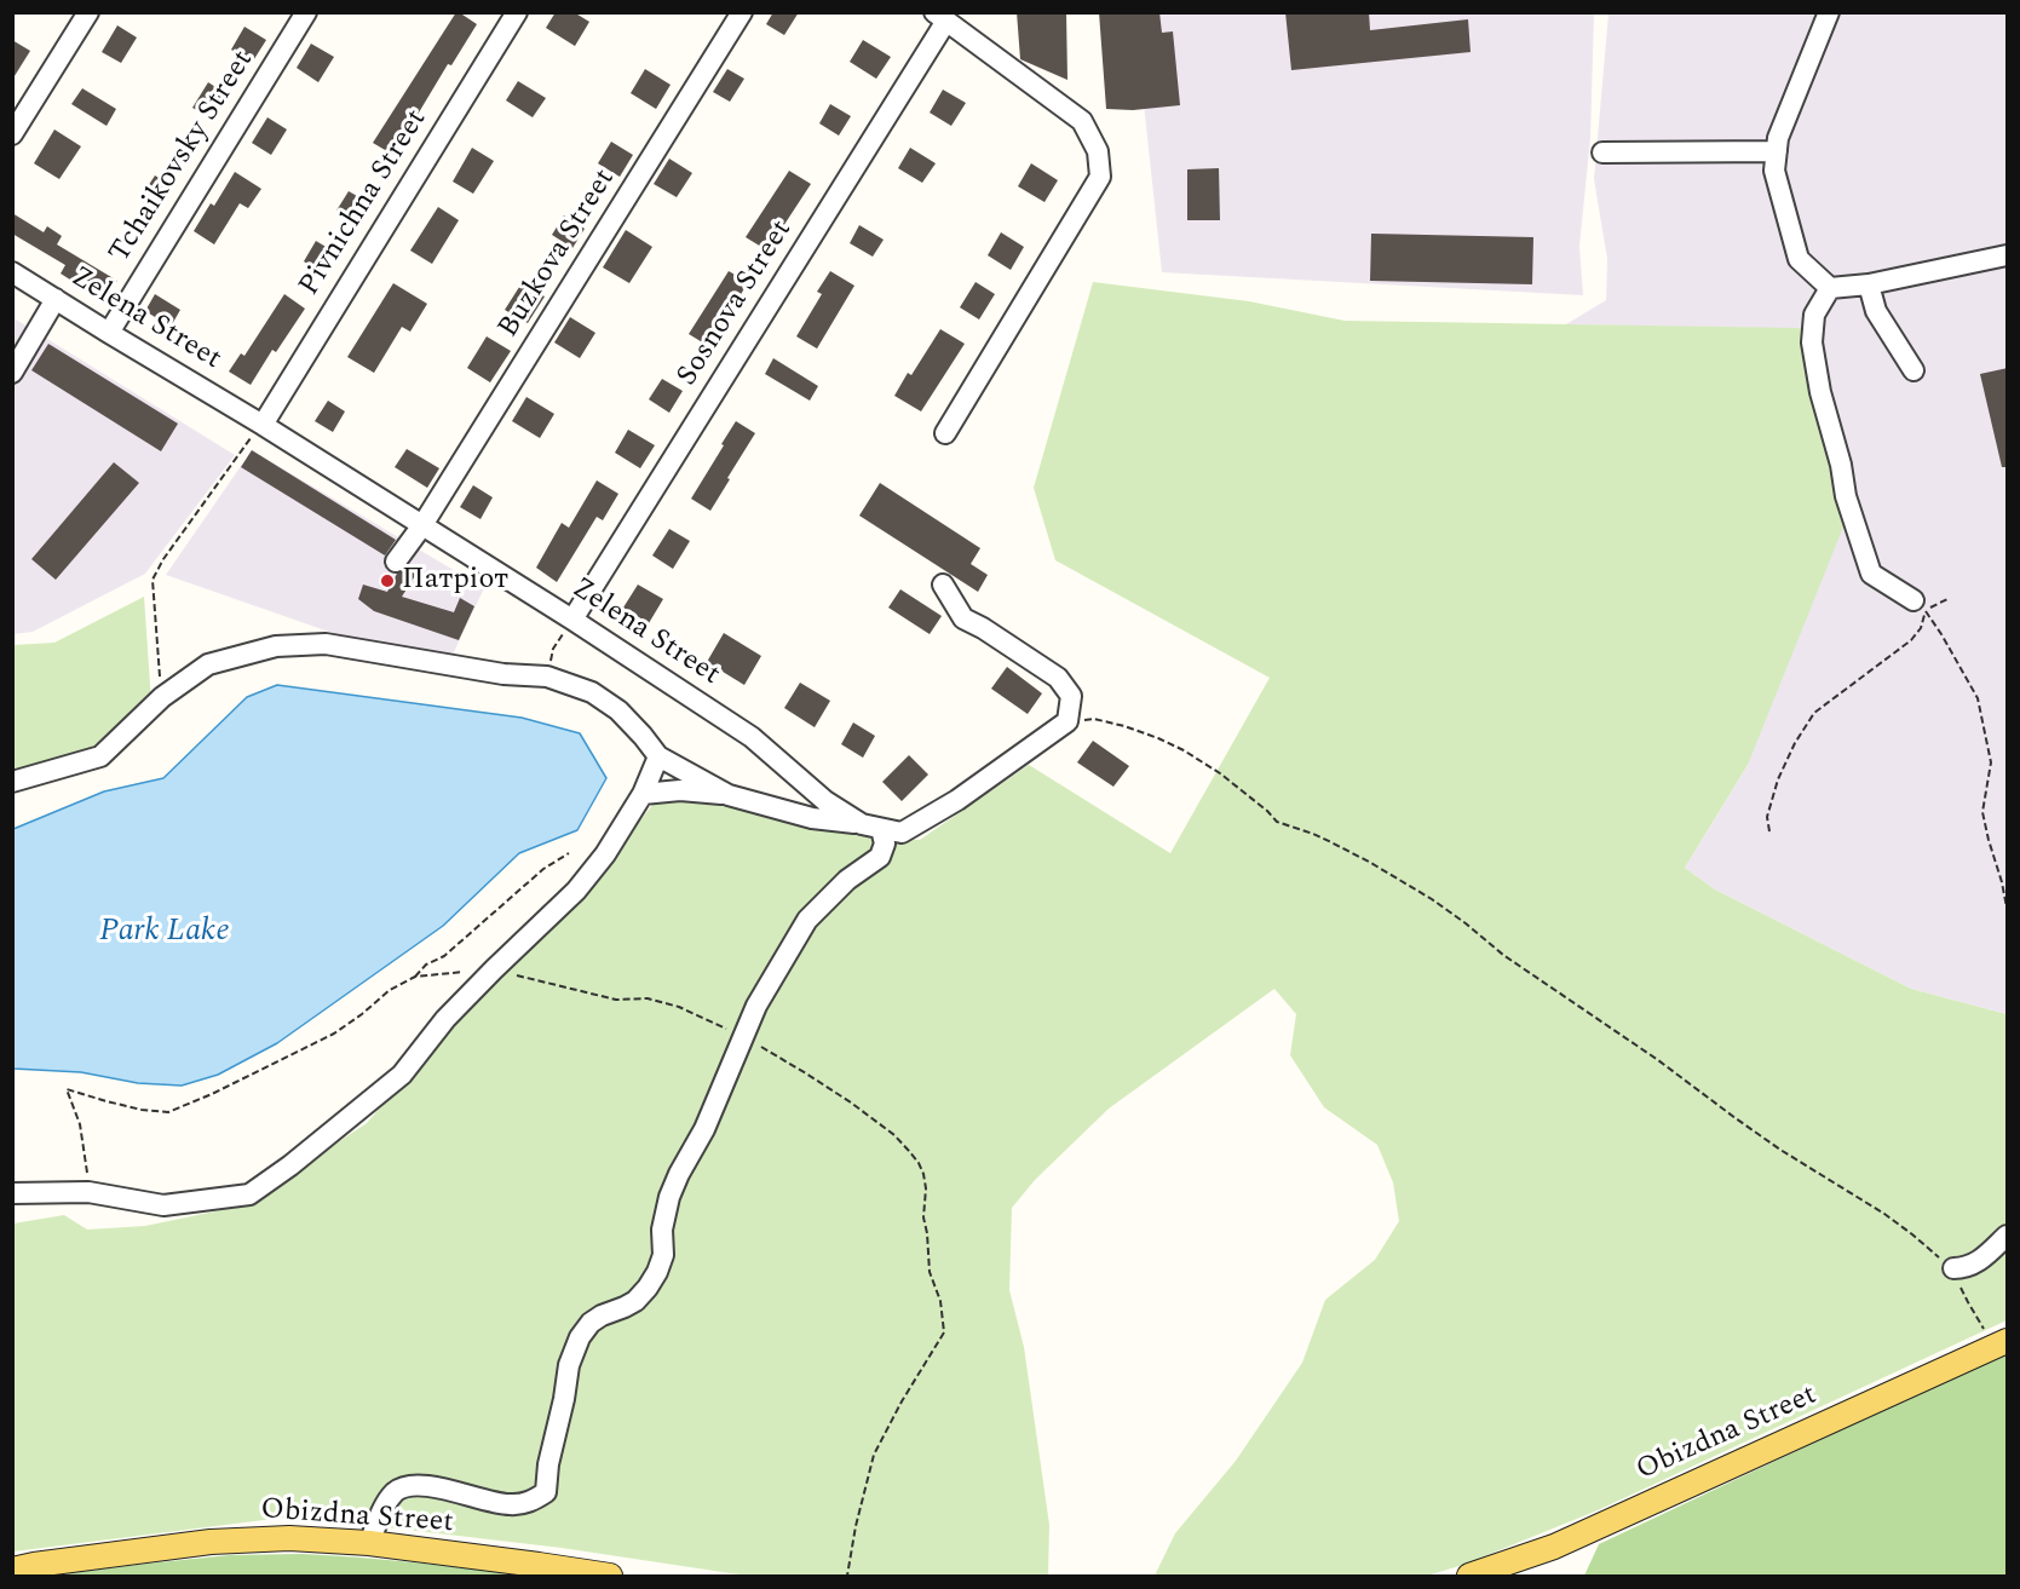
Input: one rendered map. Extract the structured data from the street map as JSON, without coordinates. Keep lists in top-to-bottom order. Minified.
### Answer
{"streets":{"main road":["Obizdna Street"],"street":["Tchaikovsky Street","Pivnichna Street","Buzkova Street","Sosnova Street","Zelena Street"]},"crossings":[["Tchaikovsky Street","Zelena Street"],["Pivnichna Street","Zelena Street"],["Buzkova Street","Zelena Street"],["Sosnova Street","Zelena Street"]],"water":["Park Lake"],"places":["Патріот"]}
